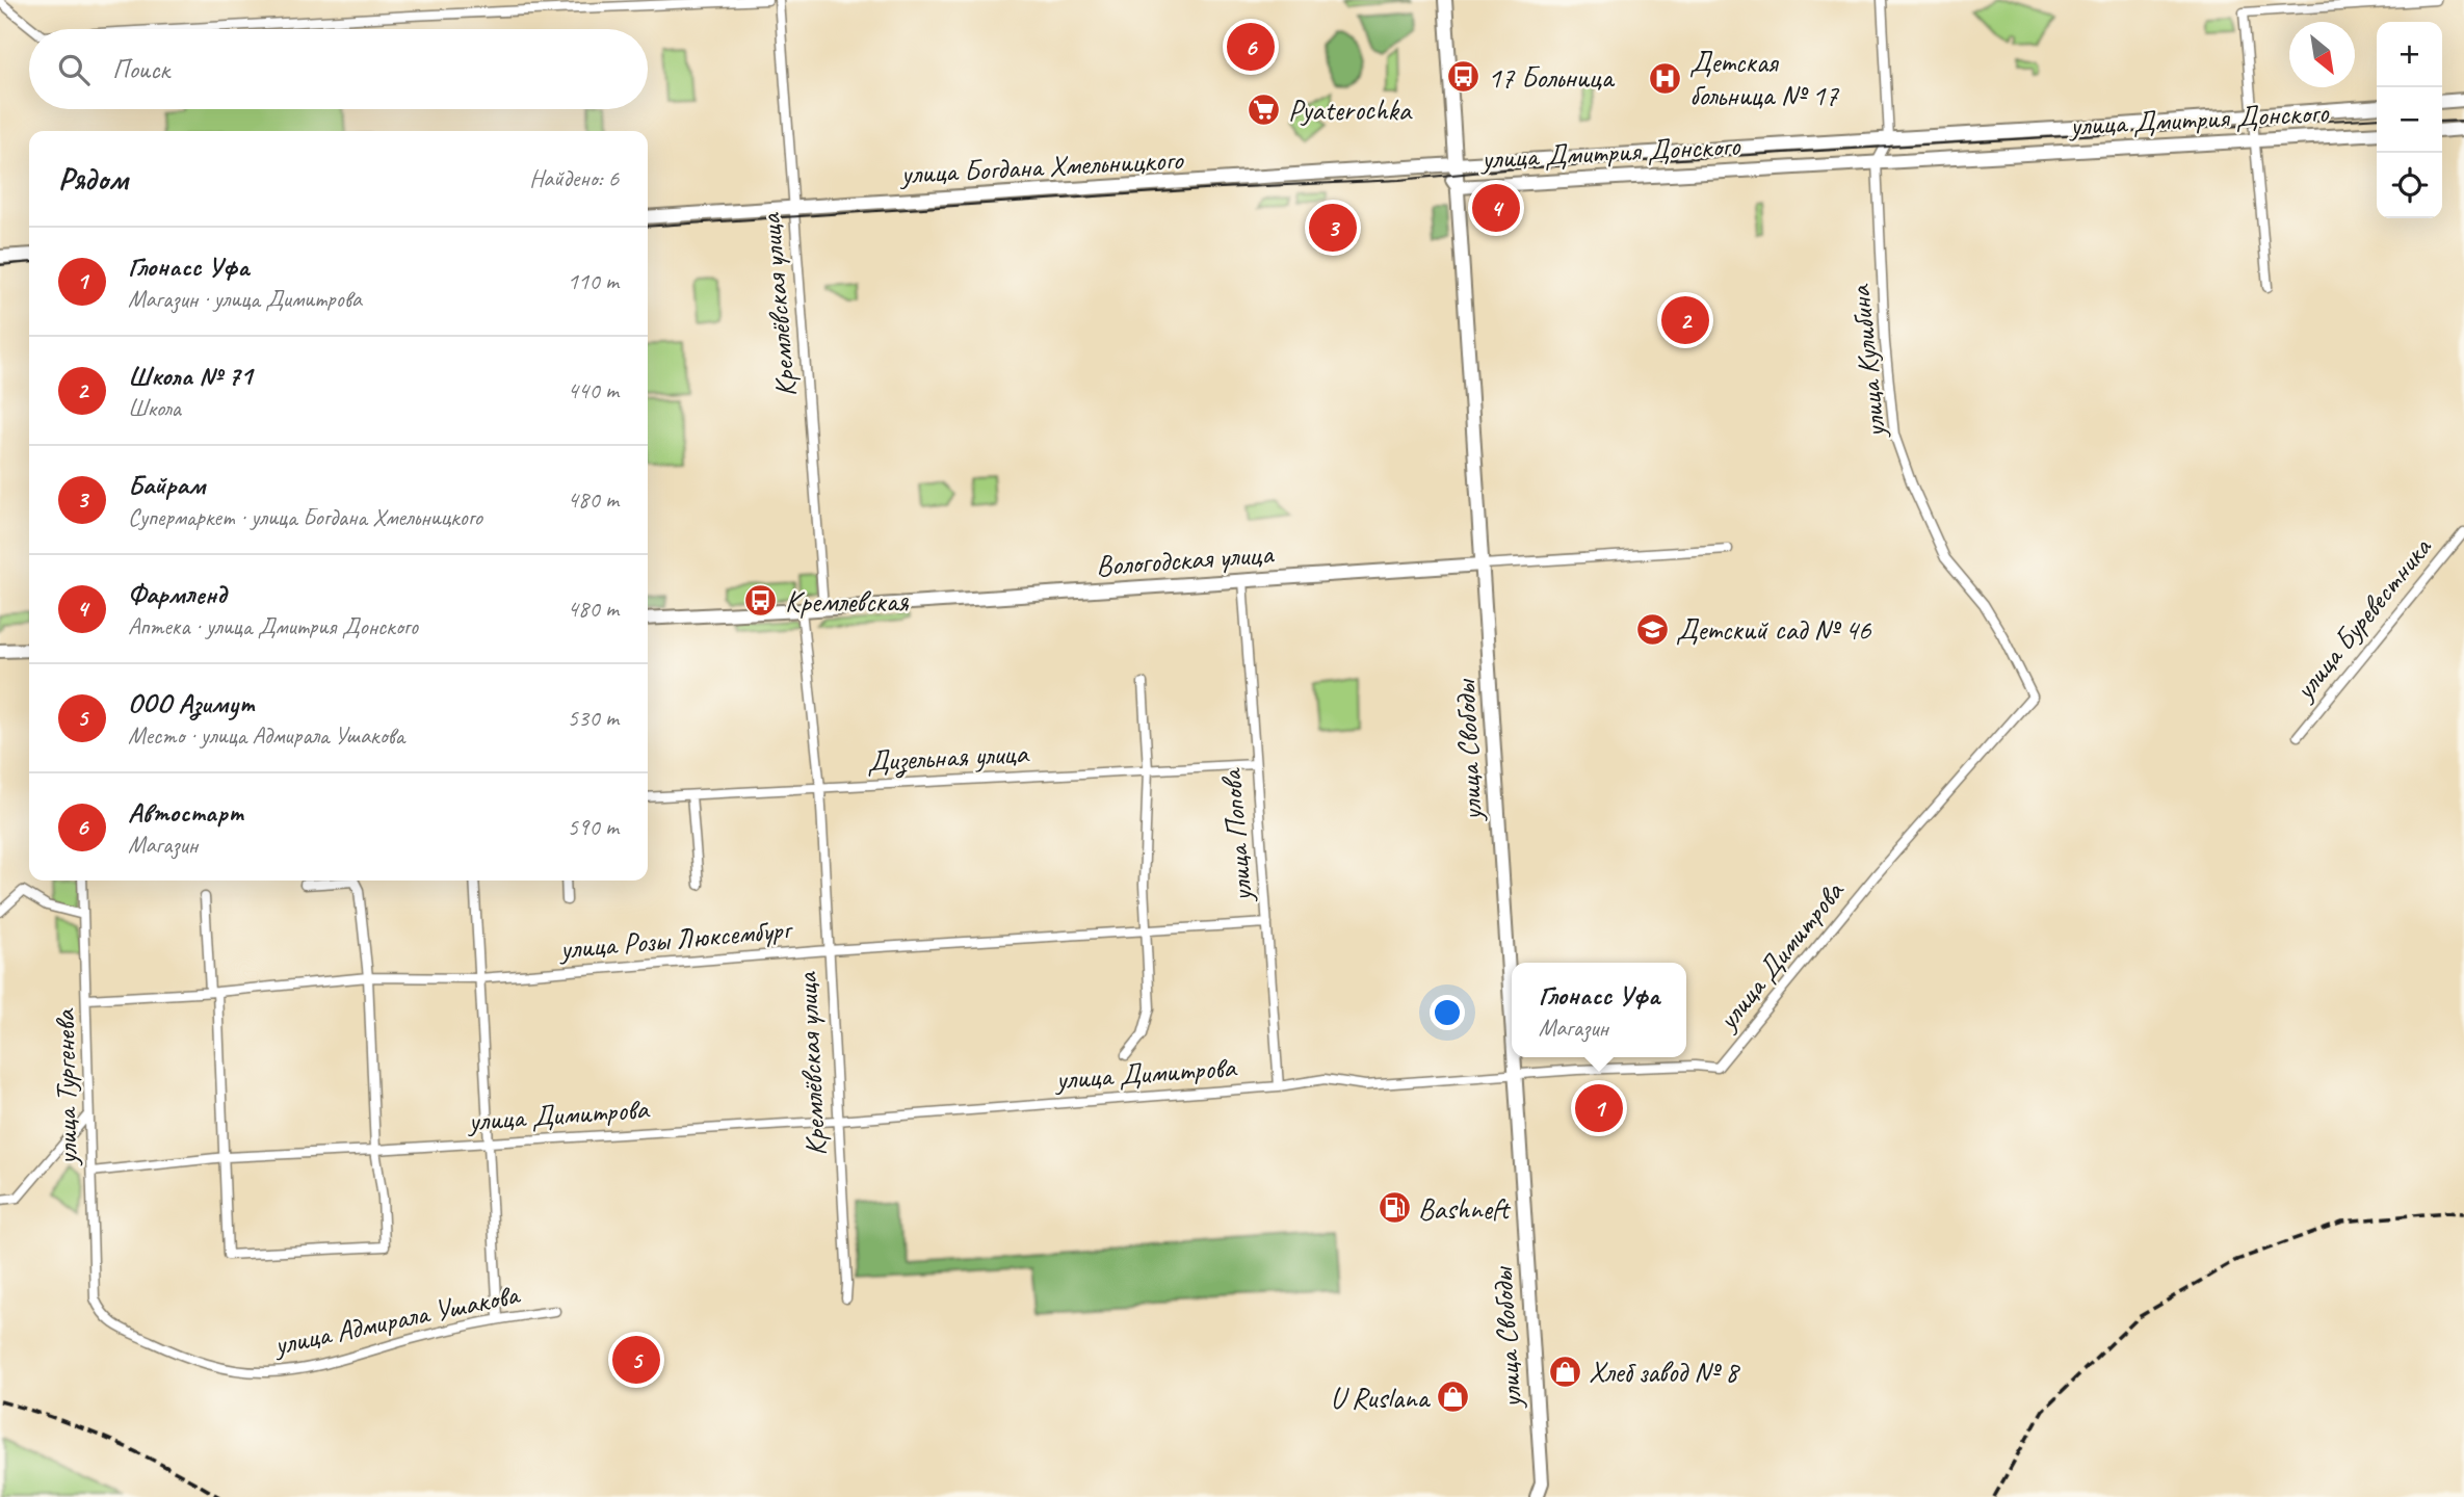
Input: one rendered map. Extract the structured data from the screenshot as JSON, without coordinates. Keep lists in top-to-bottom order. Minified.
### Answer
{"streets":{"main road":["улица Дмитрия Донского","улица Богдана Хмельницкого","Вологодская улица","улица Свободы"],"street":["Кремлёвская улица","улица Кулибина","улица Буревестника","Дизельная улица","улица Попова","улица Розы Люксембург","улица Димитрова","улица Тургенева","улица Адмирала Ушакова"]},"crossings":[["улица Дмитрия Донского","улица Богдана Хмельницкого"],["улица Дмитрия Донского","улица Кулибина"],["улица Дмитрия Донского","улица Свободы"],["улица Богдана Хмельницкого","Кремлёвская улица"],["улица Богдана Хмельницкого","улица Свободы"],["Кремлёвская улица","Вологодская улица"],["Кремлёвская улица","Дизельная улица"],["Кремлёвская улица","улица Розы Люксембург"],["Кремлёвская улица","улица Димитрова"],["улица Кулибина","улица Димитрова"],["Вологодская улица","улица Свободы"],["Вологодская улица","улица Попова"],["улица Свободы","улица Димитрова"],["Дизельная улица","улица Попова"],["улица Попова","улица Розы Люксембург"],["улица Попова","улица Димитрова"],["улица Розы Люксембург","улица Тургенева"],["улица Димитрова","улица Тургенева"],["улица Тургенева","улица Адмирала Ушакова"]],"places":{"bus stop":["17 Больница","Кремлевская"],"hospital":["Детская больница № 17"],"supermarket":["Pyaterochka"],"school or university":["Детский сад № 46"],"fuel station":["Bashneft"],"shop":["Хлеб завод № 8","U Ruslana"]},"north":"bottom right","page":{"pins":["6","4","3","2","1","5"],"map_buttons":["+","−"],"search":"Поиск","heading":["Рядом","Найдено: 6"],"list":[{"mark":"1","name":"Глонасс Уфа","note":"Магазин · улица Димитрова","value":"110 m"},{"mark":"2","name":"Школа № 71","note":"Школа","value":"440 m"},{"mark":"3","name":"Байрам","note":"Супермаркет · улица Богдана Хмельницкого","value":"480 m"},{"mark":"4","name":"Фармленд","note":"Аптека · улица Дмитрия Донского","value":"480 m"},{"mark":"5","name":"ООО Азимут","note":"Место · улица Адмирала Ушакова","value":"530 m"},{"mark":"6","name":"Автостарт","note":"Магазин","value":"590 m"}],"popup":["Глонасс Уфа","Магазин"]}}
